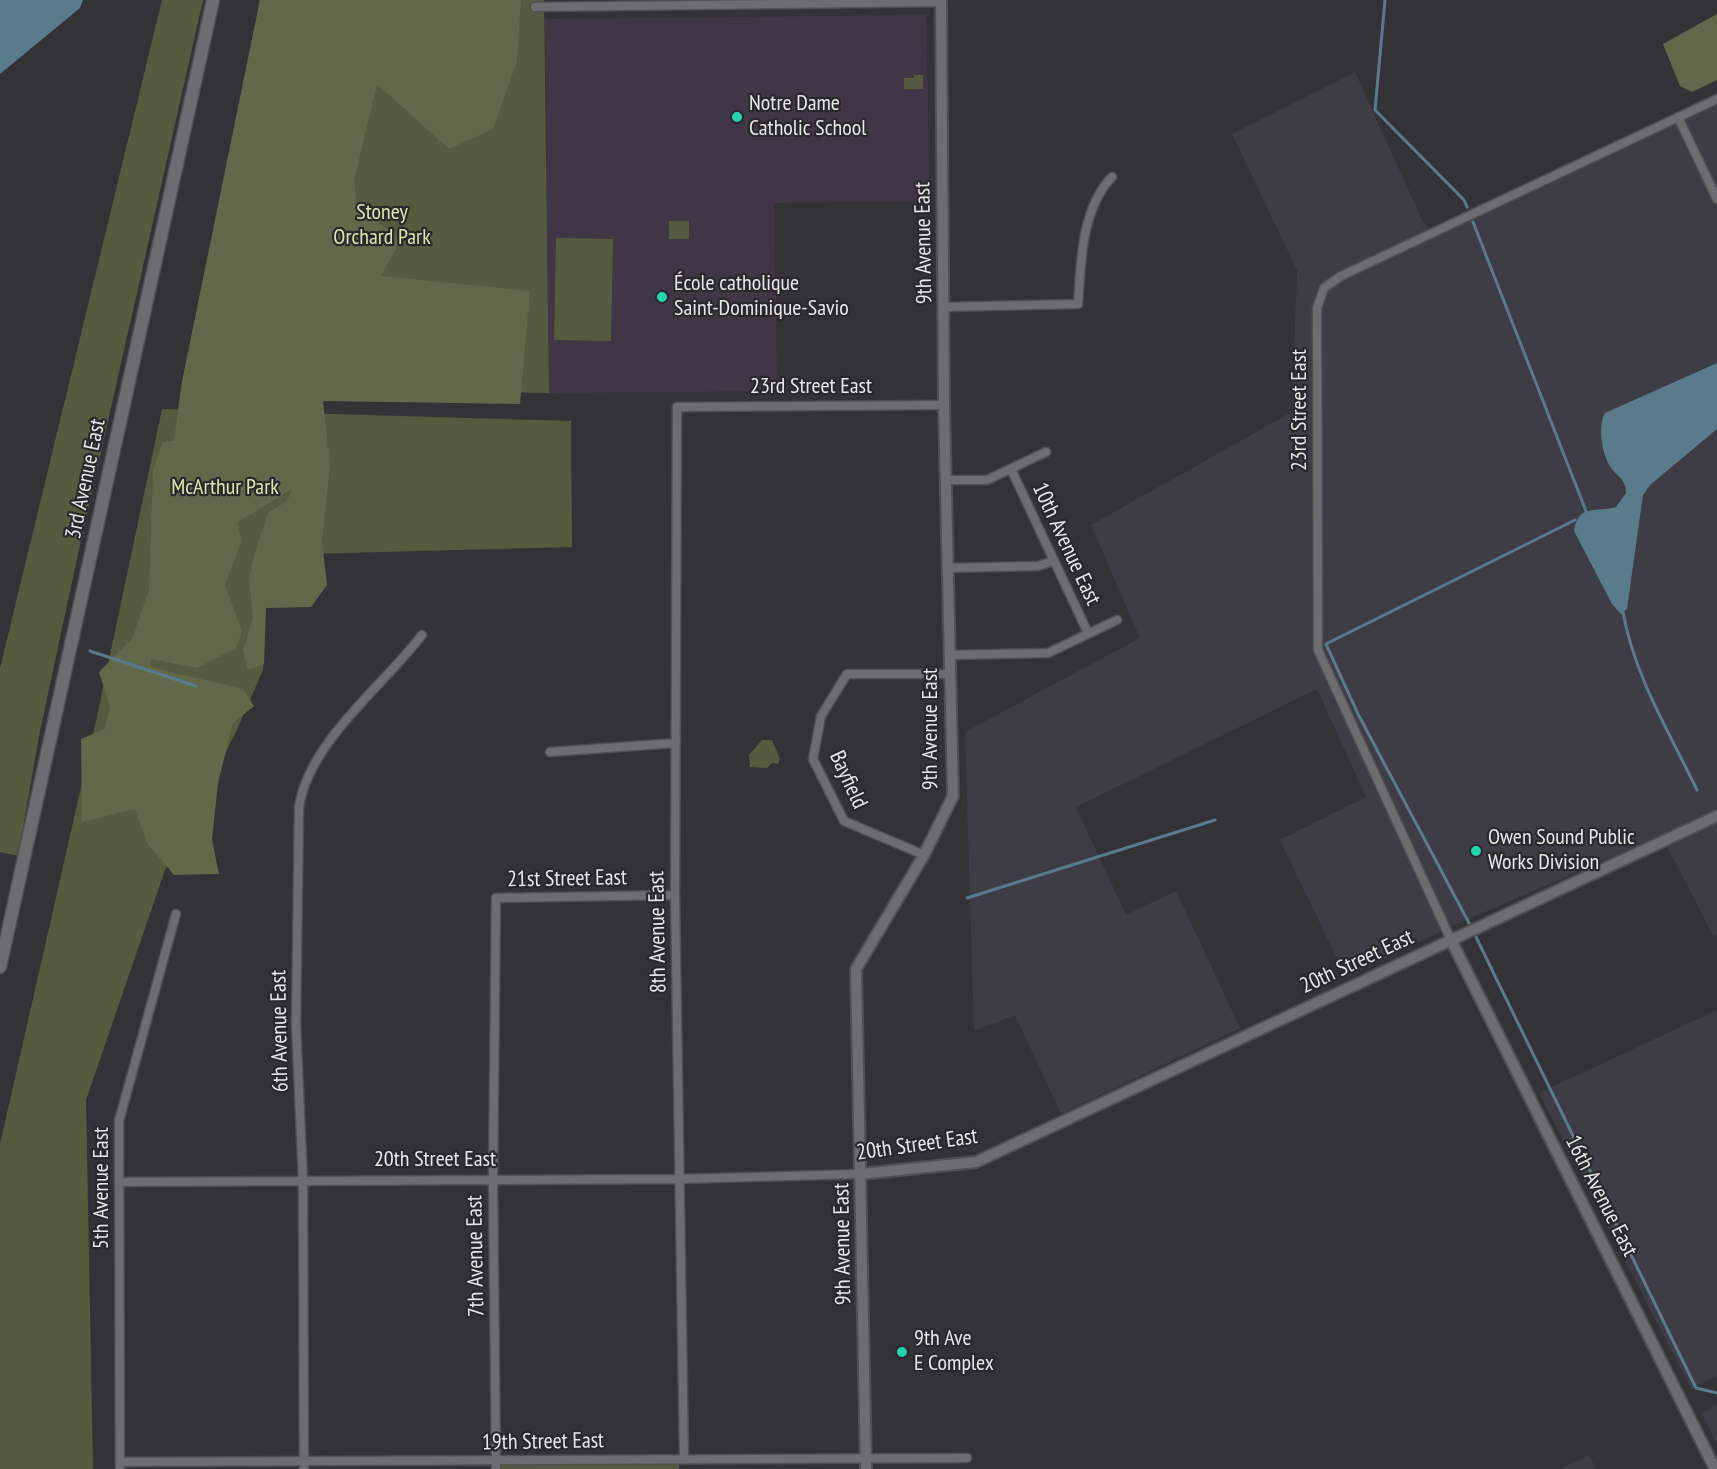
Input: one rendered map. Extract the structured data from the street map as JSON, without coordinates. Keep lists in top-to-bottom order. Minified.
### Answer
{"streets":{"main road":["3rd Avenue East"],"street":["9th Avenue East","23rd Street East","10th Avenue East","Bayfield","21st Street East","8th Avenue East","20th Street East","6th Avenue East","5th Avenue East","16th Avenue East","7th Avenue East","19th Street East"]},"crossings":[["9th Avenue East","23rd Street East"],["9th Avenue East","Bayfield"],["9th Avenue East","20th Street East"],["9th Avenue East","19th Street East"],["23rd Street East","8th Avenue East"],["23rd Street East","20th Street East"],["23rd Street East","16th Avenue East"],["21st Street East","8th Avenue East"],["21st Street East","7th Avenue East"],["8th Avenue East","20th Street East"],["8th Avenue East","19th Street East"],["20th Street East","6th Avenue East"],["20th Street East","5th Avenue East"],["20th Street East","16th Avenue East"],["20th Street East","7th Avenue East"],["6th Avenue East","19th Street East"],["5th Avenue East","19th Street East"],["7th Avenue East","19th Street East"]],"parks":["Stoney Orchard Park","McArthur Park"],"places":["Notre Dame Catholic School","École catholique Saint-Dominique-Savio","Owen Sound Public Works Division","9th Ave E Complex"]}
